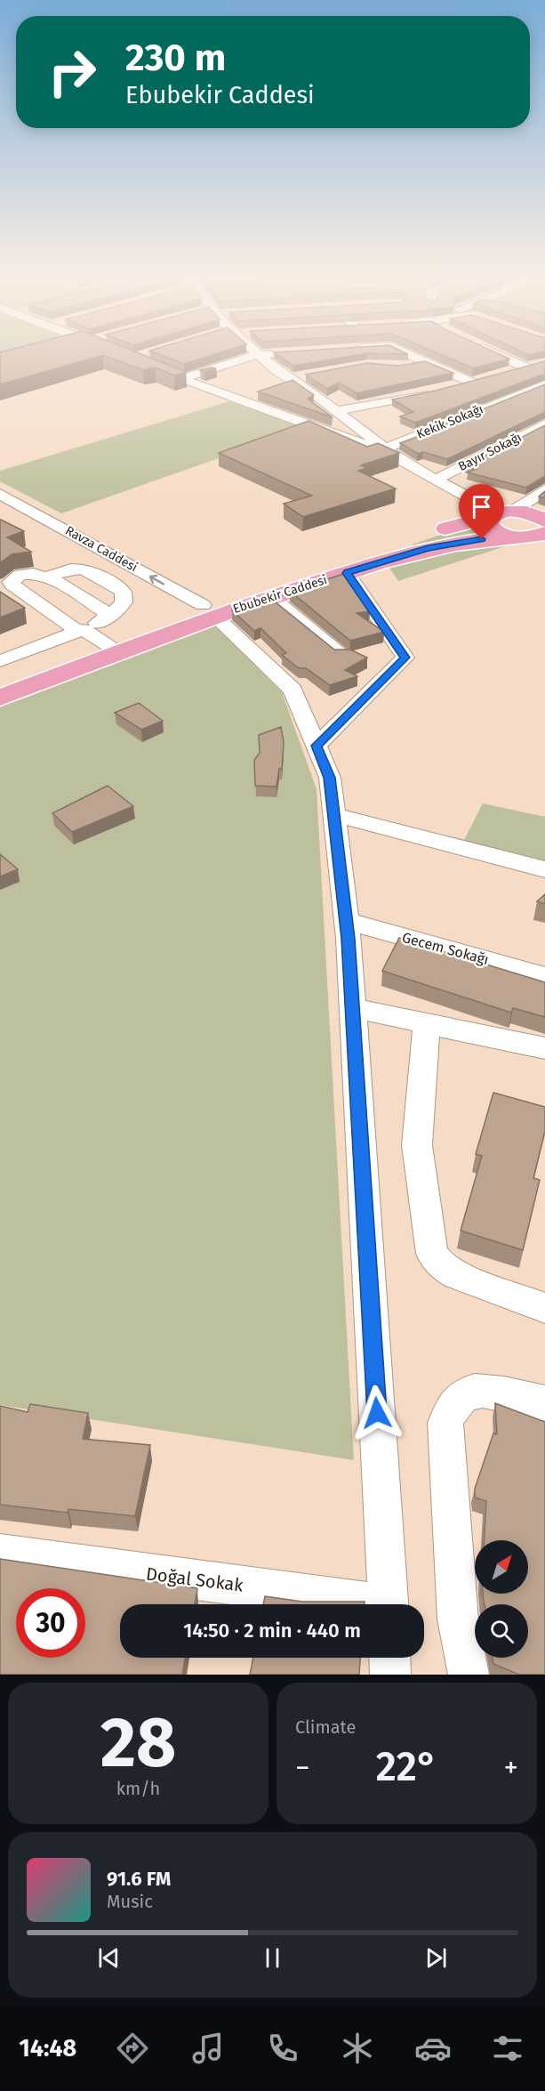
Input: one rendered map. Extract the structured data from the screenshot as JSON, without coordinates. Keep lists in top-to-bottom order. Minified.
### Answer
{"streets":{"main road":["Ebubekir Caddesi"],"street":["Kekik Sokağı","Bayır Sokağı","Ravza Caddesi","Gecem Sokağı","Doğal Sokak"]},"crossings":[["Ravza Caddesi","Ebubekir Caddesi"],["Ravza Caddesi","Gecem Sokağı"]],"north":"top right","page":{"turn":["230 m","Ebubekir Caddesi"],"limit":"30","trip":"14:50 · 2 min · 440 m","tile":[["28","km/h"],"Climate"],"heat":["−","22°","+"],"song":["91.6 FM","Music"],"tabs":"14:48"}}
